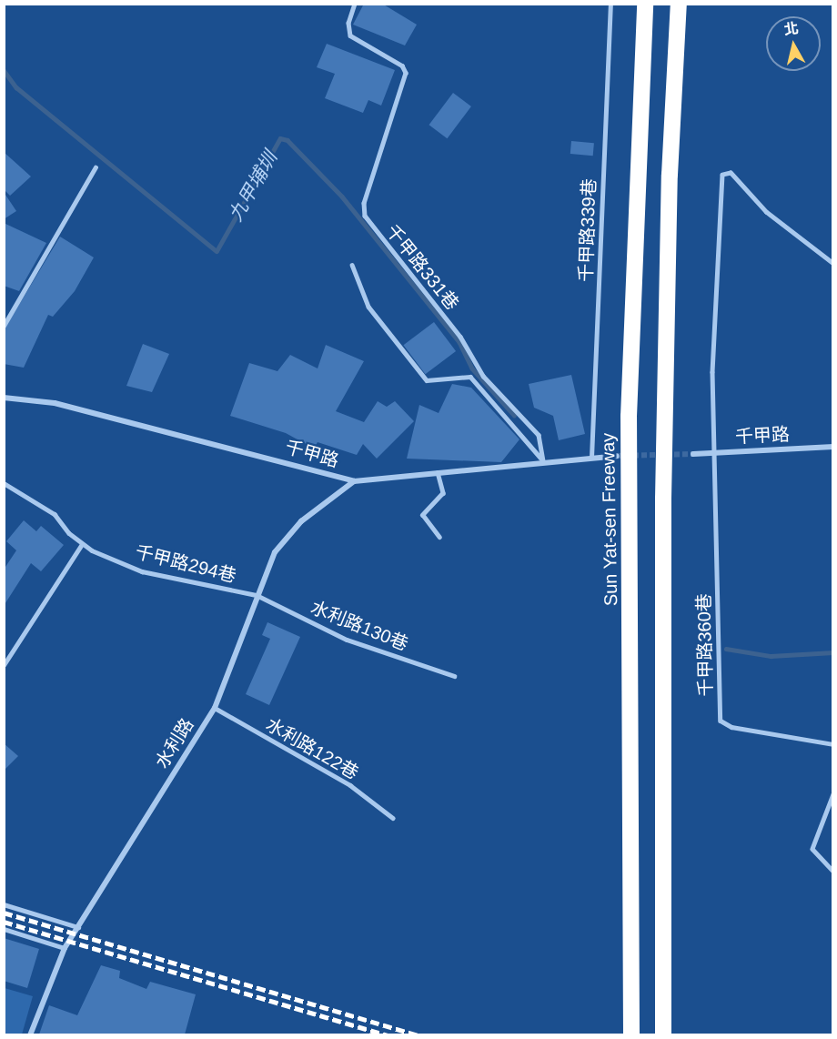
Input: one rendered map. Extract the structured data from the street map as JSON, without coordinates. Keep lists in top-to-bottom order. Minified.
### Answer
{"streets":{"highway":["Sun Yat-sen Freeway"],"street":["千甲路","水利路"],"lane":["千甲路339巷","千甲路331巷","千甲路294巷","水利路130巷","千甲路360巷","水利路122巷"]},"crossings":[["千甲路339巷","千甲路"],["千甲路331巷","千甲路"],["千甲路","千甲路360巷"],["千甲路","水利路"],["千甲路294巷","水利路130巷"],["千甲路294巷","水利路"],["水利路130巷","水利路"],["水利路","水利路122巷"]],"water":["九甲埔圳"],"north":"top"}
